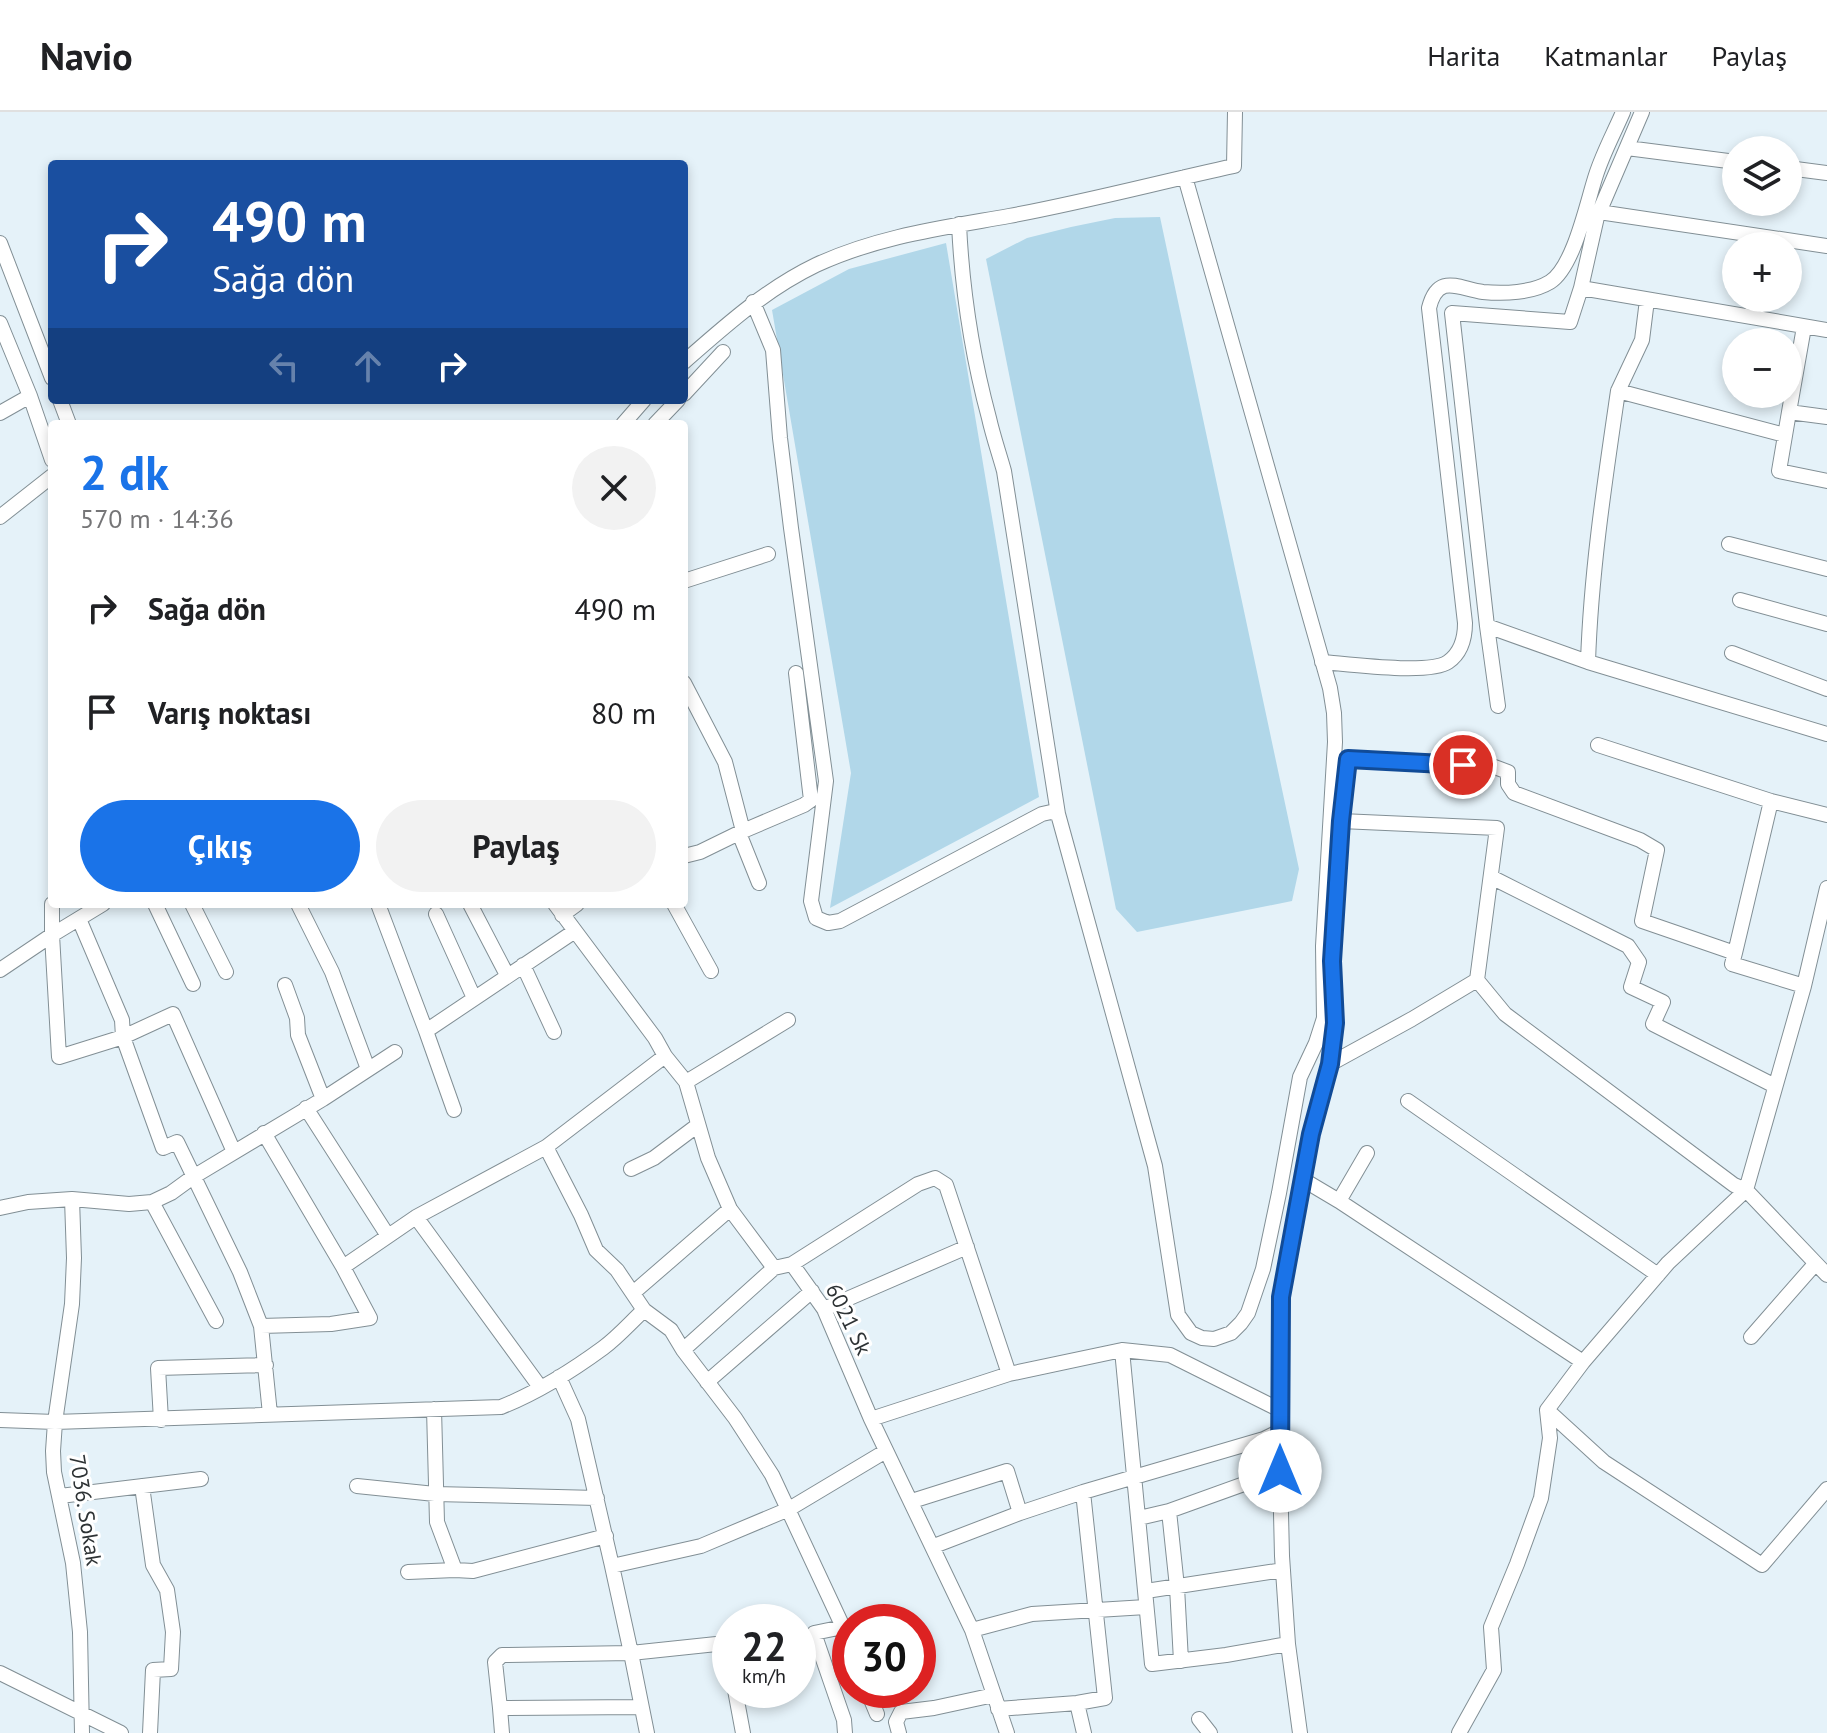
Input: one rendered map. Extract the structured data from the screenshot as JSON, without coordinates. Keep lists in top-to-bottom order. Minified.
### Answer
{"streets":{"street":["6021 Sk","7036. Sokak"]},"page":{"header":"Navio","nav":["Harita","Katmanlar","Paylaş"],"map_buttons":["+","−"],"turn":["490 m","Sağa dön"],"heading":["2 dk","570 m · 14:36"],"list":[{"name":"Sağa dön","value":"490 m"},{"name":"Varış noktası","value":"80 m"}],"buttons":["Çıkış","Paylaş"],"speed":"22 km/h","limit":"30"}}
